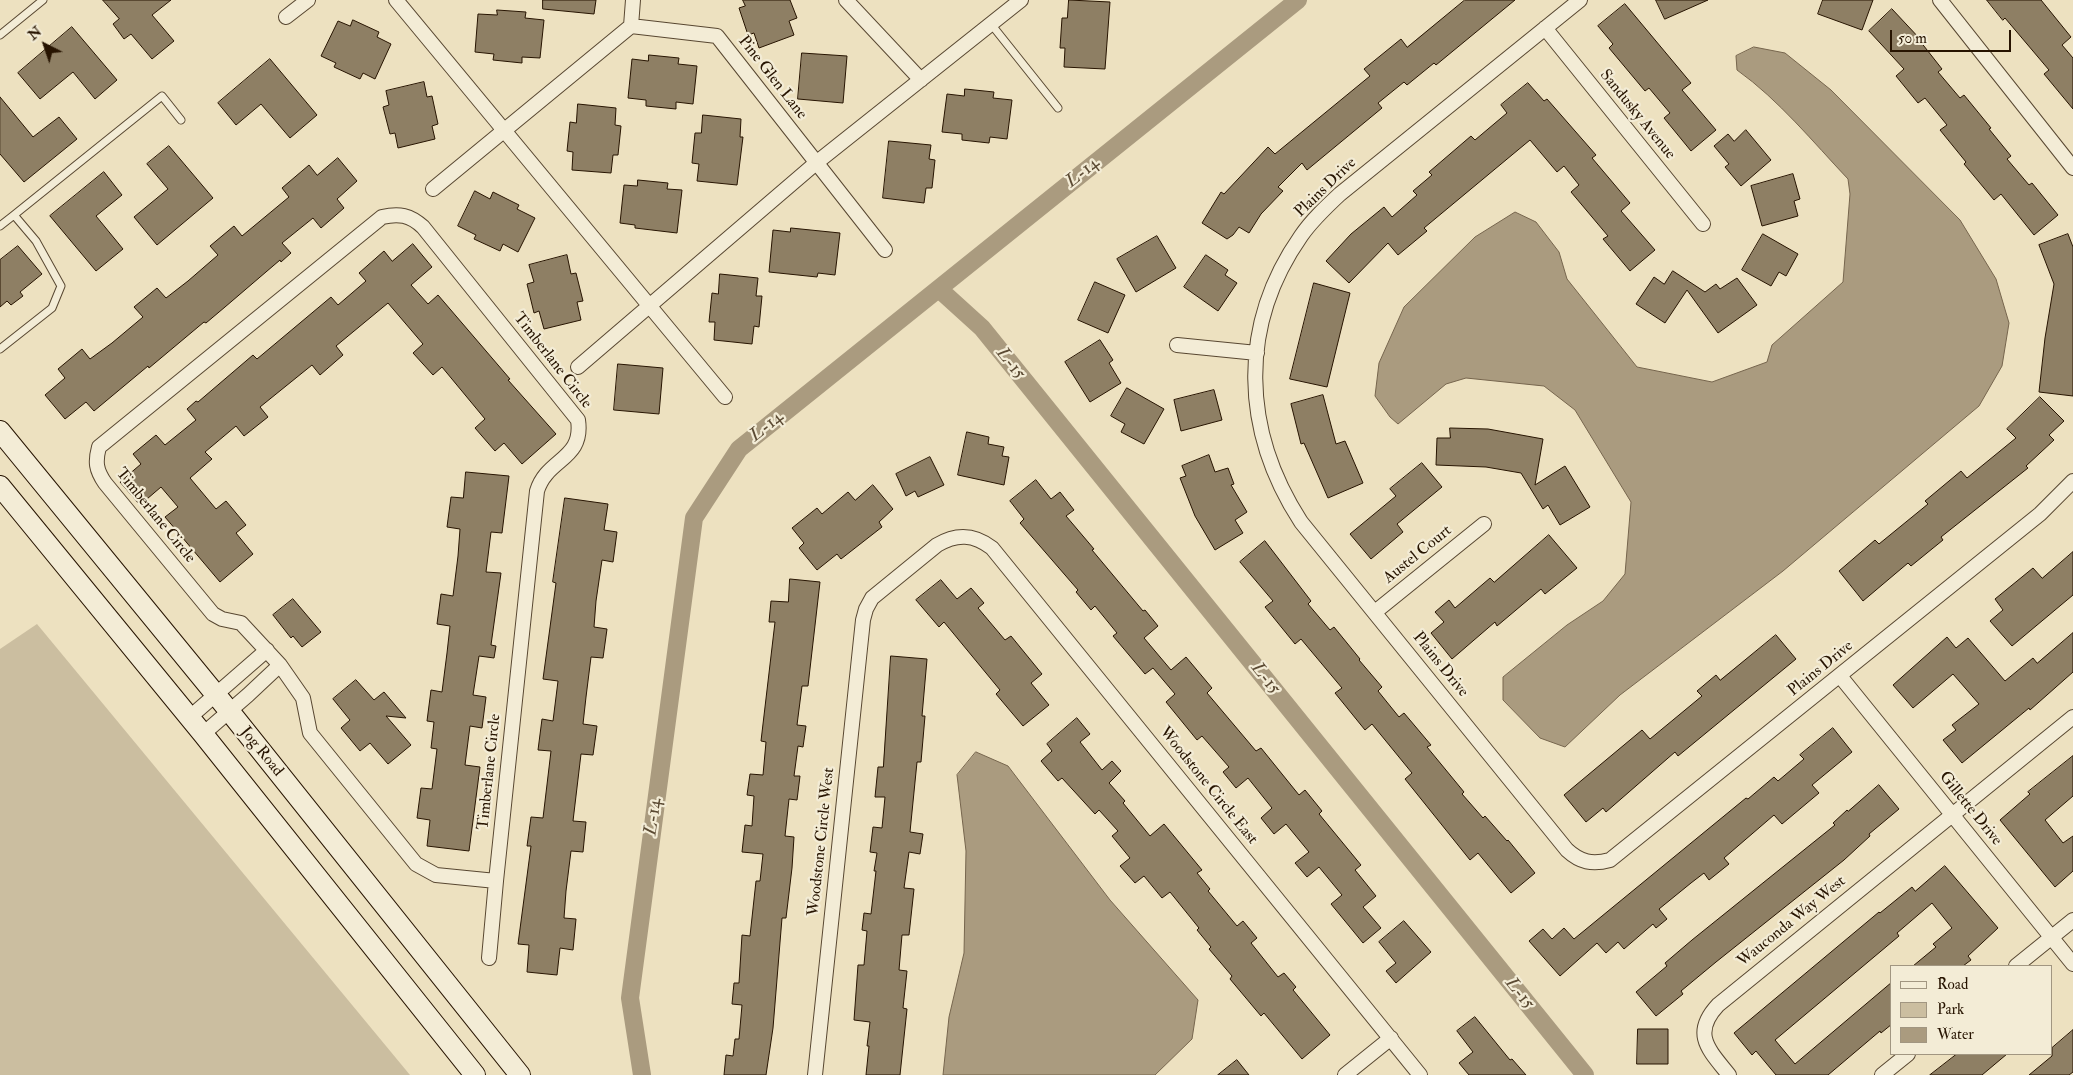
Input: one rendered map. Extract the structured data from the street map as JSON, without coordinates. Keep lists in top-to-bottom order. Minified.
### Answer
{"streets":{"main road":["Jog Road"],"street":["Pine Glen Lane","Sandusky Avenue","Plains Drive","Timberlane Circle","Austel Court","Woodstone Circle East","Gillette Drive","Woodstone Circle West","Wauconda Way West"]},"crossings":[["Sandusky Avenue","Plains Drive"],["Plains Drive","Austel Court"],["Plains Drive","Gillette Drive"],["Woodstone Circle East","Woodstone Circle West"],["Gillette Drive","Wauconda Way West"]],"water":["L-14","L-15"],"legend":["Road","Park","Water"],"scale_bar":"50 m","north":"top left"}
